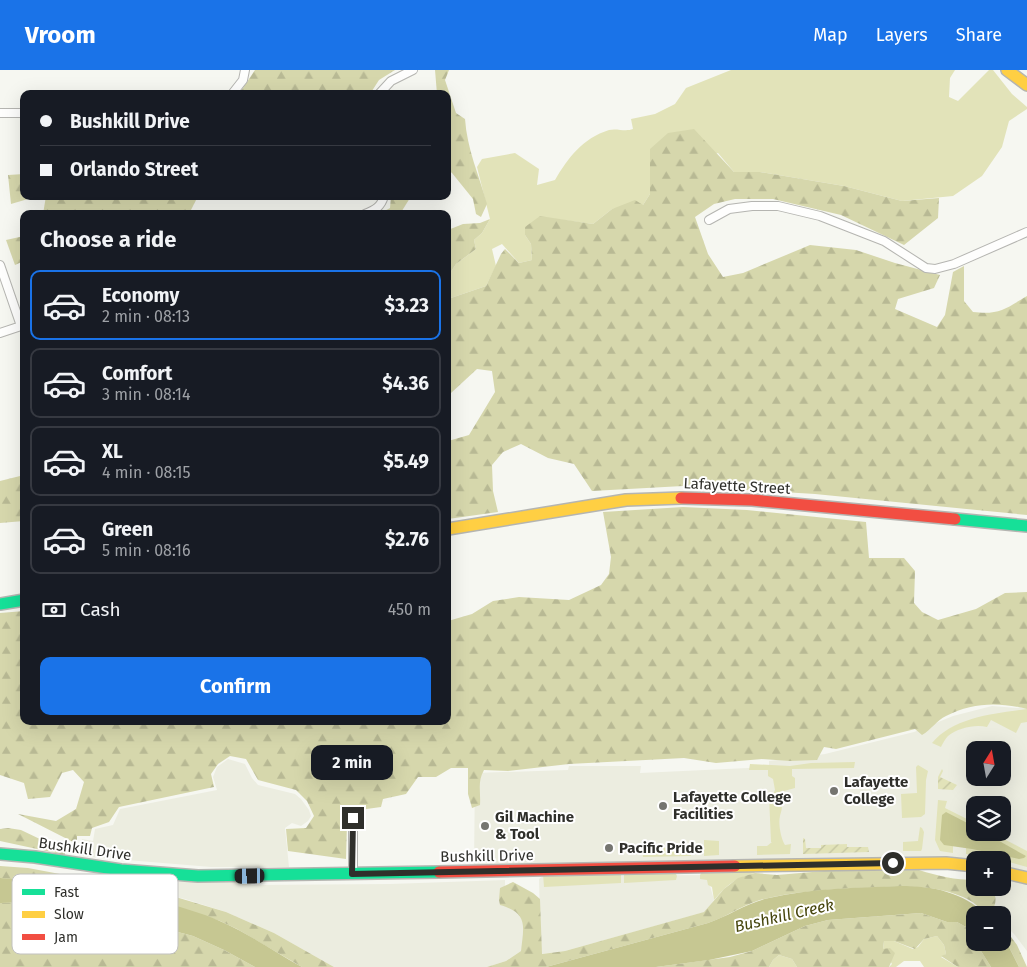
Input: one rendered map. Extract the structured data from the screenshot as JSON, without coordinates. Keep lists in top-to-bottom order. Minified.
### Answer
{"streets":{"street":["Lafayette Street","Bushkill Drive"]},"water":["Bushkill Creek"],"places":["Lafayette College","Lafayette College Facilities","Gil Machine & Tool","Pacific Pride"],"legend":["Fast","Slow","Jam"],"north":"top","page":{"header":"Vroom","nav":["Map","Layers","Share"],"banner":["Bushkill Drive","Orlando Street"],"heading":"Choose a ride","list":[{"name":"Economy","note":"2 min · 08:13","value":"$3.23"},{"name":"Comfort","note":"3 min · 08:14","value":"$4.36"},{"name":"XL","note":"4 min · 08:15","value":"$5.49"},{"name":"Green","note":"5 min · 08:16","value":"$2.76"}],"pay":["Cash","450 m"],"buttons":"Confirm","map_buttons":["+","−"],"bubble":"2 min"}}
